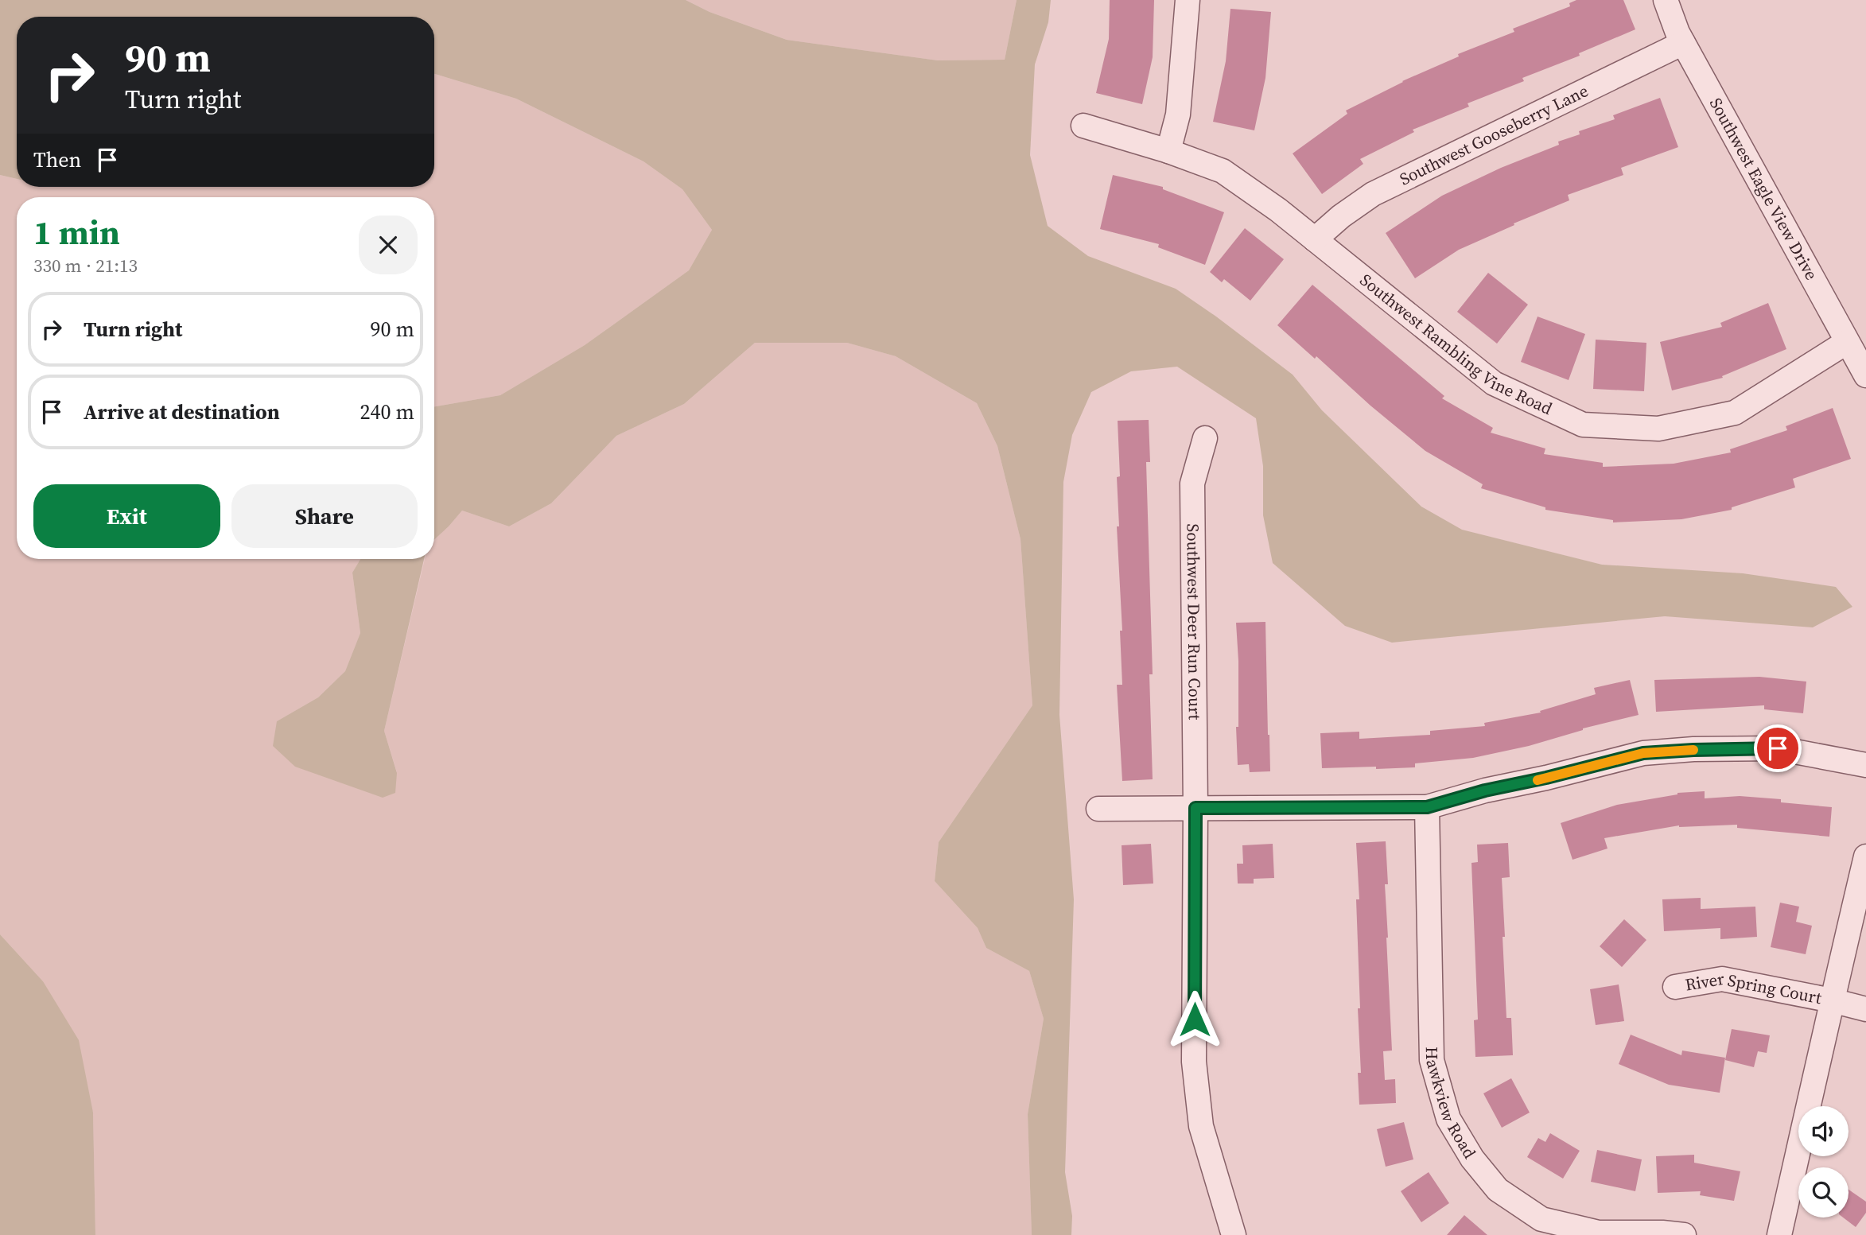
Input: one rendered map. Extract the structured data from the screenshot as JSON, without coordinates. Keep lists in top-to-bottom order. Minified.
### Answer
{"streets":{"street":["Southwest Gooseberry Lane","Southwest Eagle View Drive","Southwest Rambling Vine Road","Southwest Deer Run Court","River Spring Court","Hawkview Road"]},"crossings":[["Southwest Gooseberry Lane","Southwest Eagle View Drive"],["Southwest Gooseberry Lane","Southwest Rambling Vine Road"],["Southwest Eagle View Drive","Southwest Rambling Vine Road"]],"page":{"turn":["90 m","Turn right"],"then":"Then","heading":["1 min","330 m · 21:13"],"list":[{"name":"Turn right","value":"90 m"},{"name":"Arrive at destination","value":"240 m"}],"buttons":["Exit","Share"]}}
